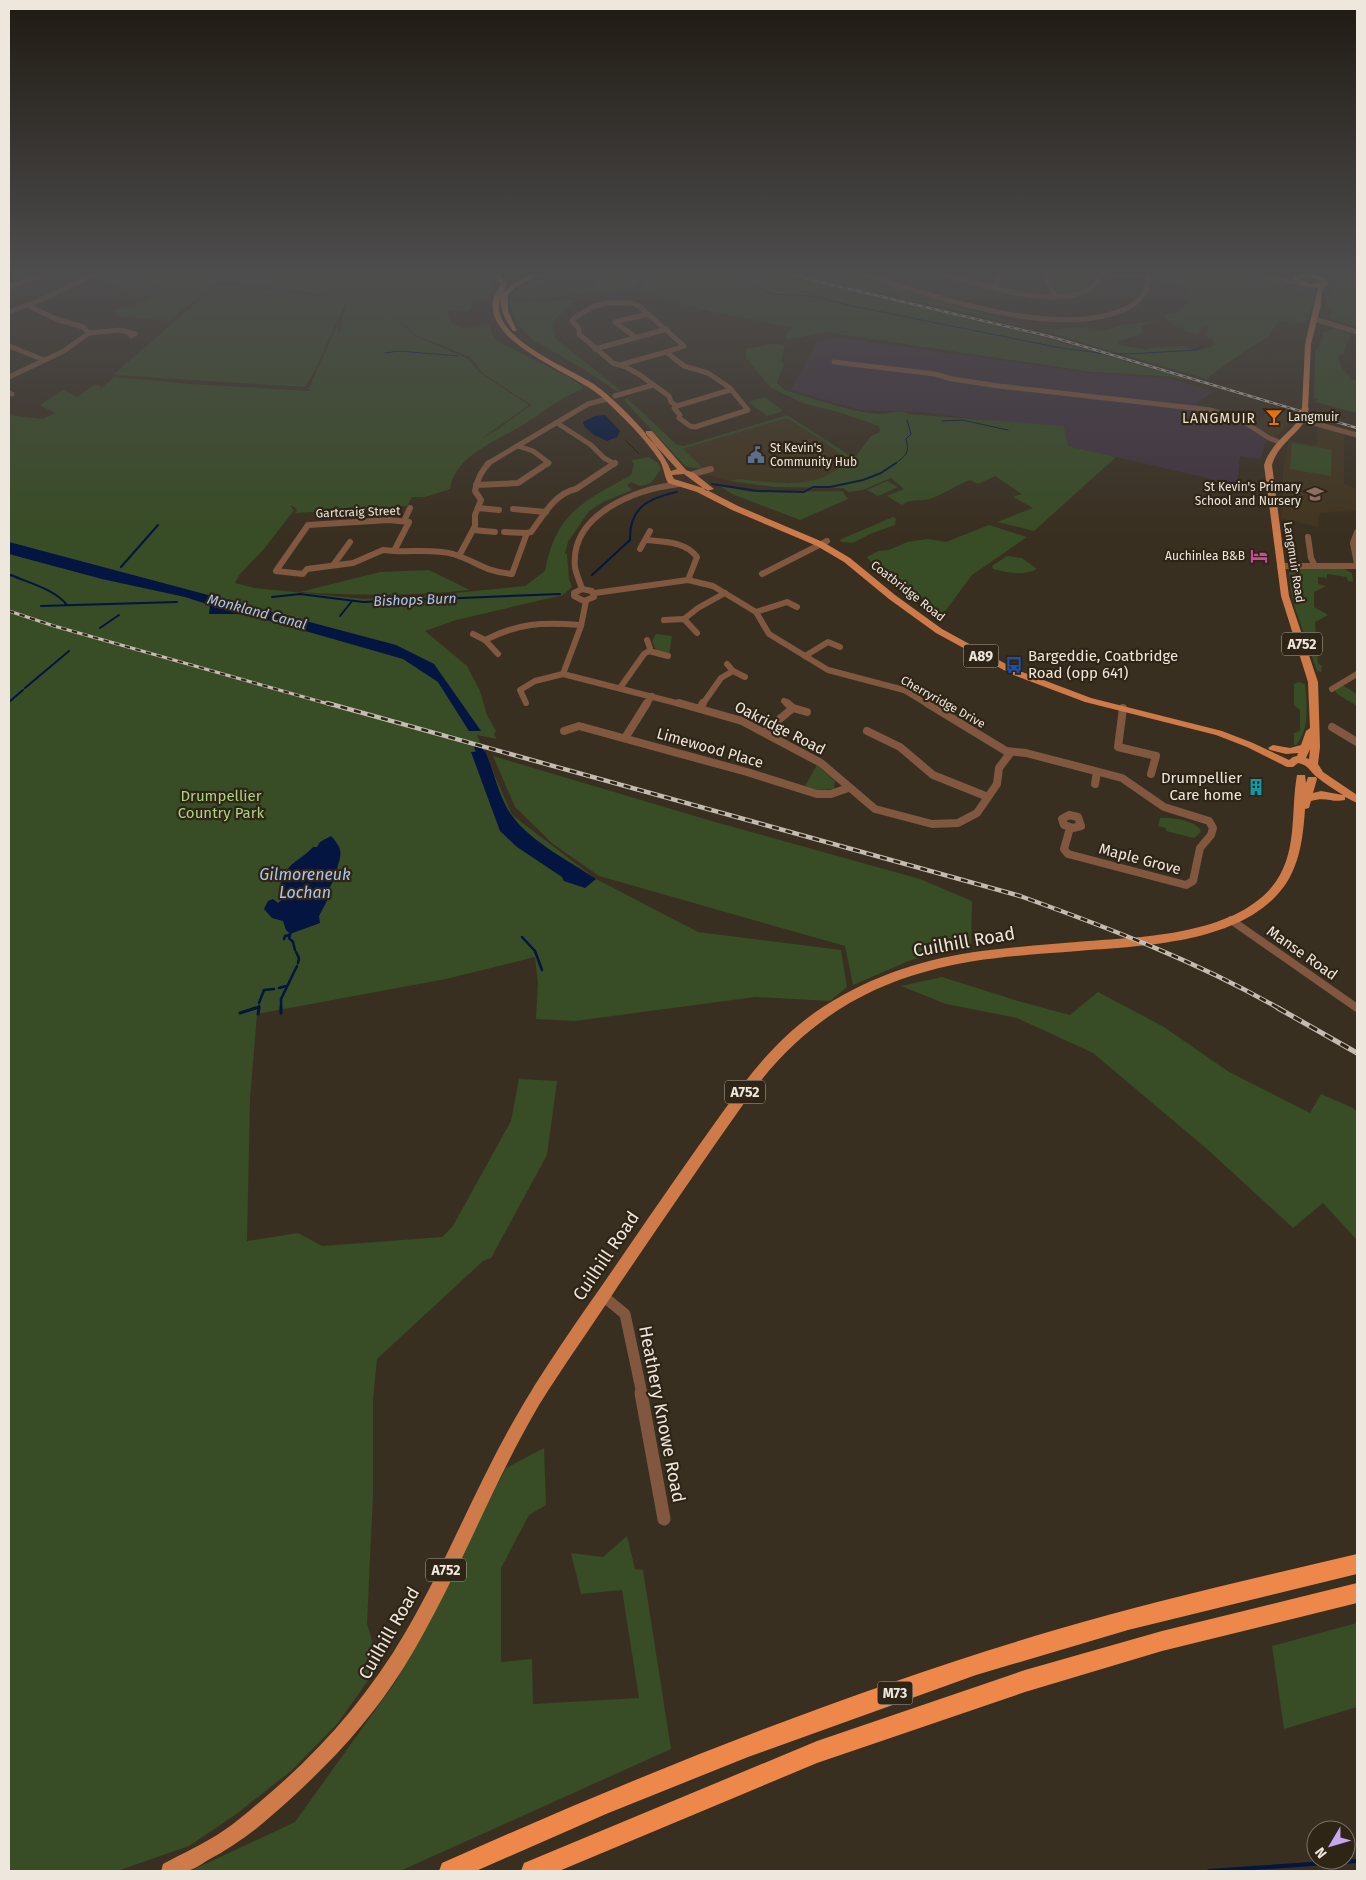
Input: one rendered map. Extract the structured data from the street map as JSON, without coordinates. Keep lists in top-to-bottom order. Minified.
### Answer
{"streets":{"highway":["M73"],"main road":["Langmuir Road","Coatbridge Road","A752","A89","Cuilhill Road"],"street":["Gartcraig Street","Cherryridge Drive","Oakridge Road","Limewood Place","Maple Grove","Manse Road","Heathery Knowe Road"]},"crossings":[["Langmuir Road","Coatbridge Road"],["Langmuir Road","A752"],["A752","Cuilhill Road"],["Cherryridge Drive","Oakridge Road"],["Cherryridge Drive","Maple Grove"],["Oakridge Road","Limewood Place"],["Oakridge Road","Maple Grove"],["Cuilhill Road","Manse Road"],["Cuilhill Road","Heathery Knowe Road"]],"districts":["LANGMUIR"],"water":["Bishops Burn","Monkland Canal","Gilmoreneuk Lochan"],"parks":["Drumpellier Country Park"],"places":{"bar":["Langmuir"],"public building":["St Kevin's Community Hub"],"school or university":["St Kevin's Primary School and Nursery"],"hotel":["Auchinlea B&B"],"bus stop":["Bargeddie, Coatbridge Road (opp 641)"],"building":["Drumpellier Care home"]},"north":"bottom left"}
